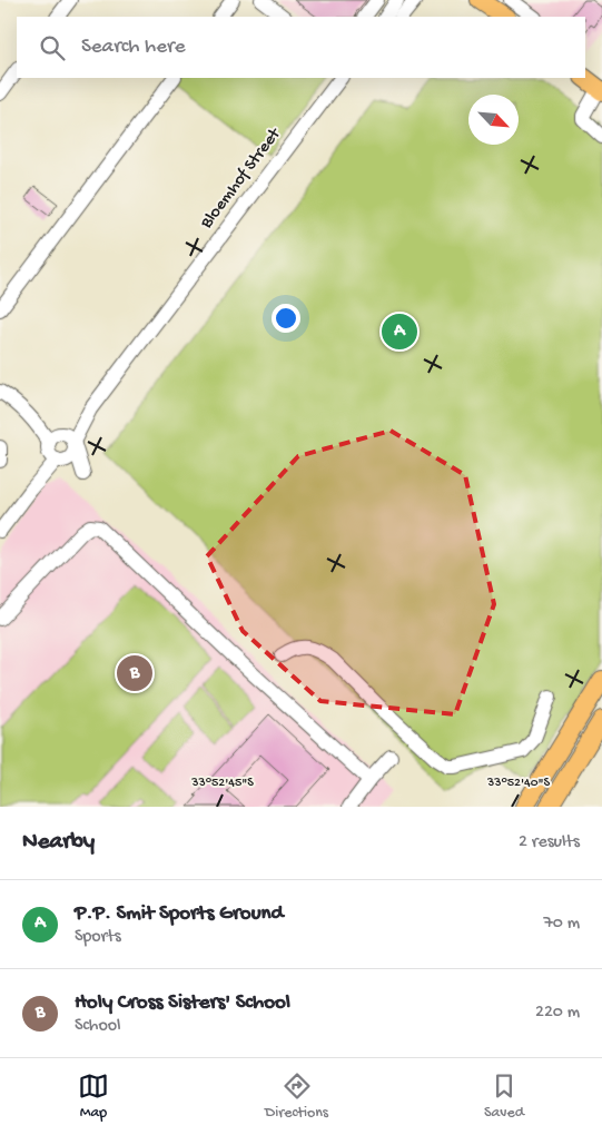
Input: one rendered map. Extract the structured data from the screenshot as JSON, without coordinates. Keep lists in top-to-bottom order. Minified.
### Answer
{"streets":{"street":["Bloemhof Street"]},"north":"bottom right","page":{"search":"Search here","pins":["A","B"],"heading":["Nearby","2 results"],"list":[{"mark":"A","name":"P.P. Smit Sports Ground","note":"Sports","value":"70 m"},{"mark":"B","name":"Holy Cross Sisters' School","note":"School","value":"220 m"}],"nav":["Map","Directions","Saved"]},"coordinates":["33°52'45\"S","33°52'40\"S"]}
